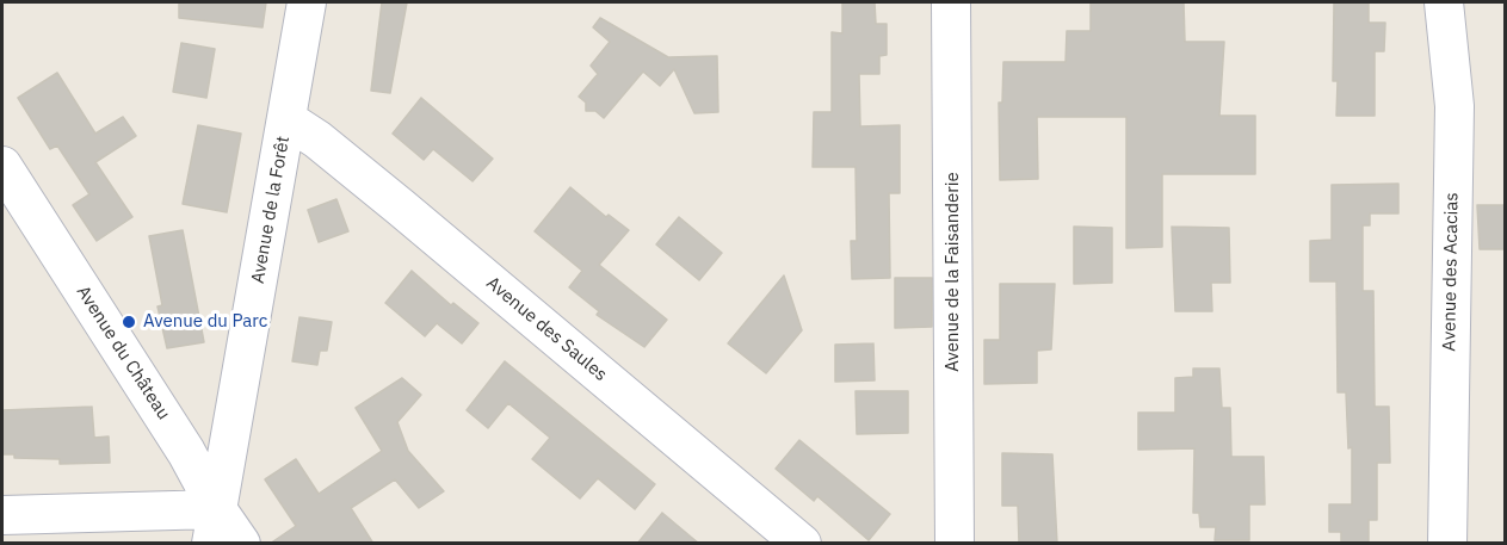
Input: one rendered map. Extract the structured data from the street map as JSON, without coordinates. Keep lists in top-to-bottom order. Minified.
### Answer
{"streets":{"street":["Avenue de la Forêt","Avenue de la Faisanderie","Avenue des Acacias","Avenue des Saules","Avenue du Château"]},"crossings":[["Avenue de la Forêt","Avenue des Saules"],["Avenue de la Forêt","Avenue du Château"]],"places":["Avenue du Parc"]}
